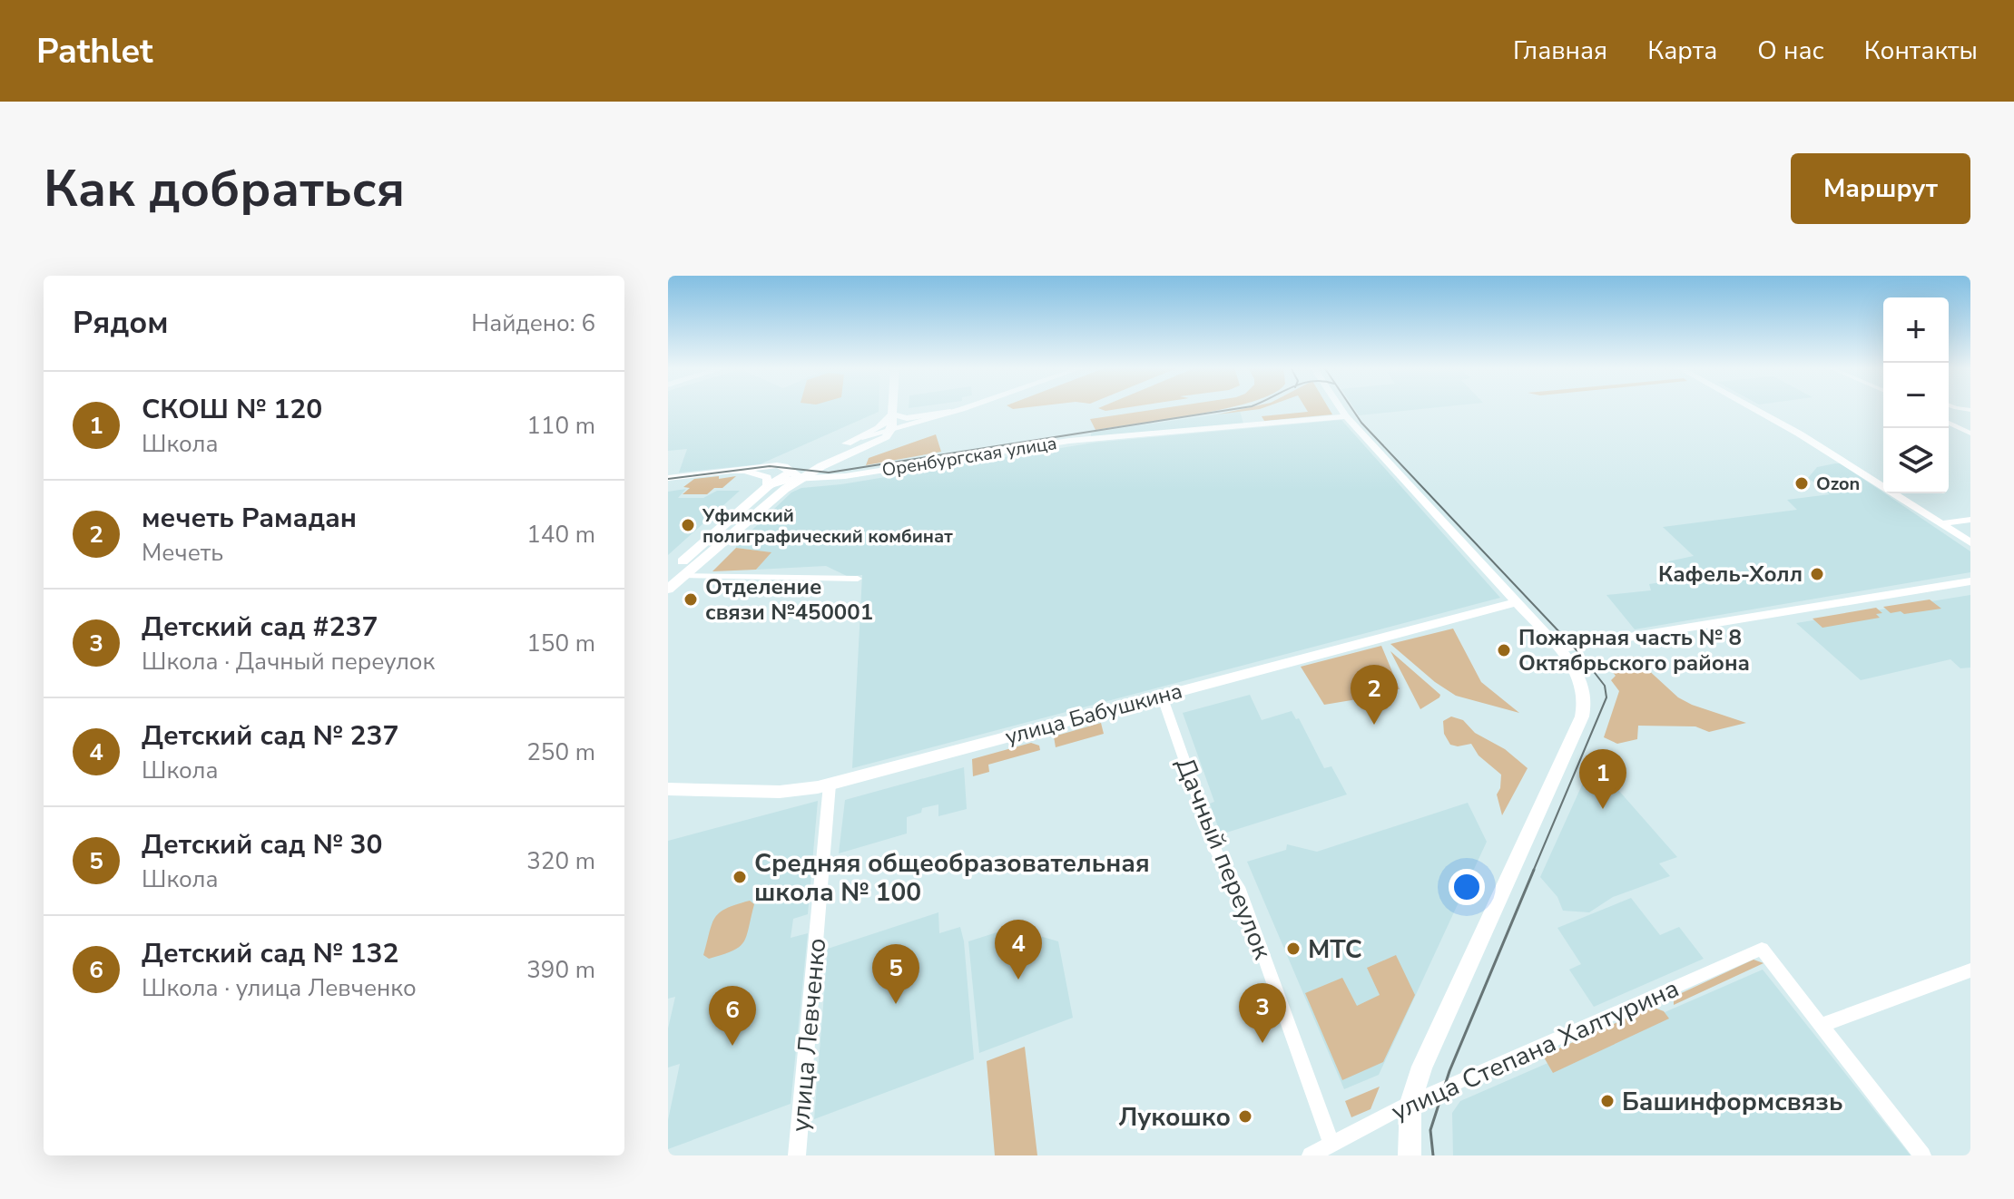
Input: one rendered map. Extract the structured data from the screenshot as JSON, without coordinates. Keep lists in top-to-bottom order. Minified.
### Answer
{"streets":{"main road":["Оренбургская улица","улица Бабушкина"],"street":["Дачный переулок","улица Левченко","улица Степана Халтурина"]},"crossings":[["улица Бабушкина","Дачный переулок"],["улица Бабушкина","улица Левченко"],["Дачный переулок","улица Степана Халтурина"]],"places":["Ozon","Уфимский полиграфический комбинат","Кафель-Холл","Отделение связи №450001","Пожарная часть № 8 Октябрьского района","Средняя общеобразовательная школа № 100","МТС","Башинформсвязь","Лукошко"],"page":{"header":"Pathlet","nav":["Главная","Карта","О нас","Контакты"],"buttons":"Маршрут","title":"Как добраться","heading":["Рядом","Найдено: 6"],"map_buttons":["+","−"],"list":[{"mark":"1","name":"СКОШ № 120","note":"Школа","value":"110 m"},{"mark":"2","name":"мечеть Рамадан","note":"Мечеть","value":"140 m"},{"mark":"3","name":"Детский сад #237","note":"Школа · Дачный переулок","value":"150 m"},{"mark":"4","name":"Детский сад № 237","note":"Школа","value":"250 m"},{"mark":"5","name":"Детский сад № 30","note":"Школа","value":"320 m"},{"mark":"6","name":"Детский сад № 132","note":"Школа · улица Левченко","value":"390 m"}],"pins":["2","1","4","5","3","6"]}}
